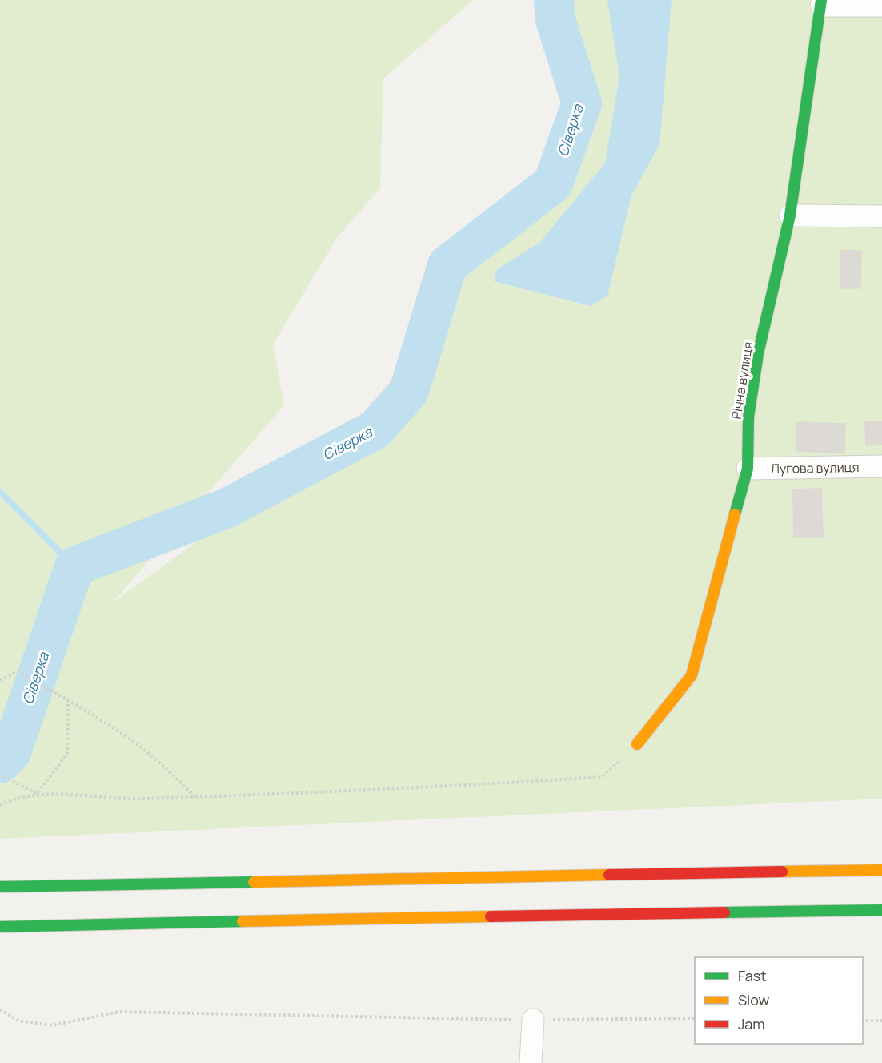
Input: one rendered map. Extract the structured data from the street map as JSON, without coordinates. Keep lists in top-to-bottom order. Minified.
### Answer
{"streets":{"main road":["Річна вулиця"],"street":["Лугова вулиця"]},"crossings":[["Річна вулиця","Лугова вулиця"]],"water":["Сіверка"],"legend":["Fast","Slow","Jam"]}
